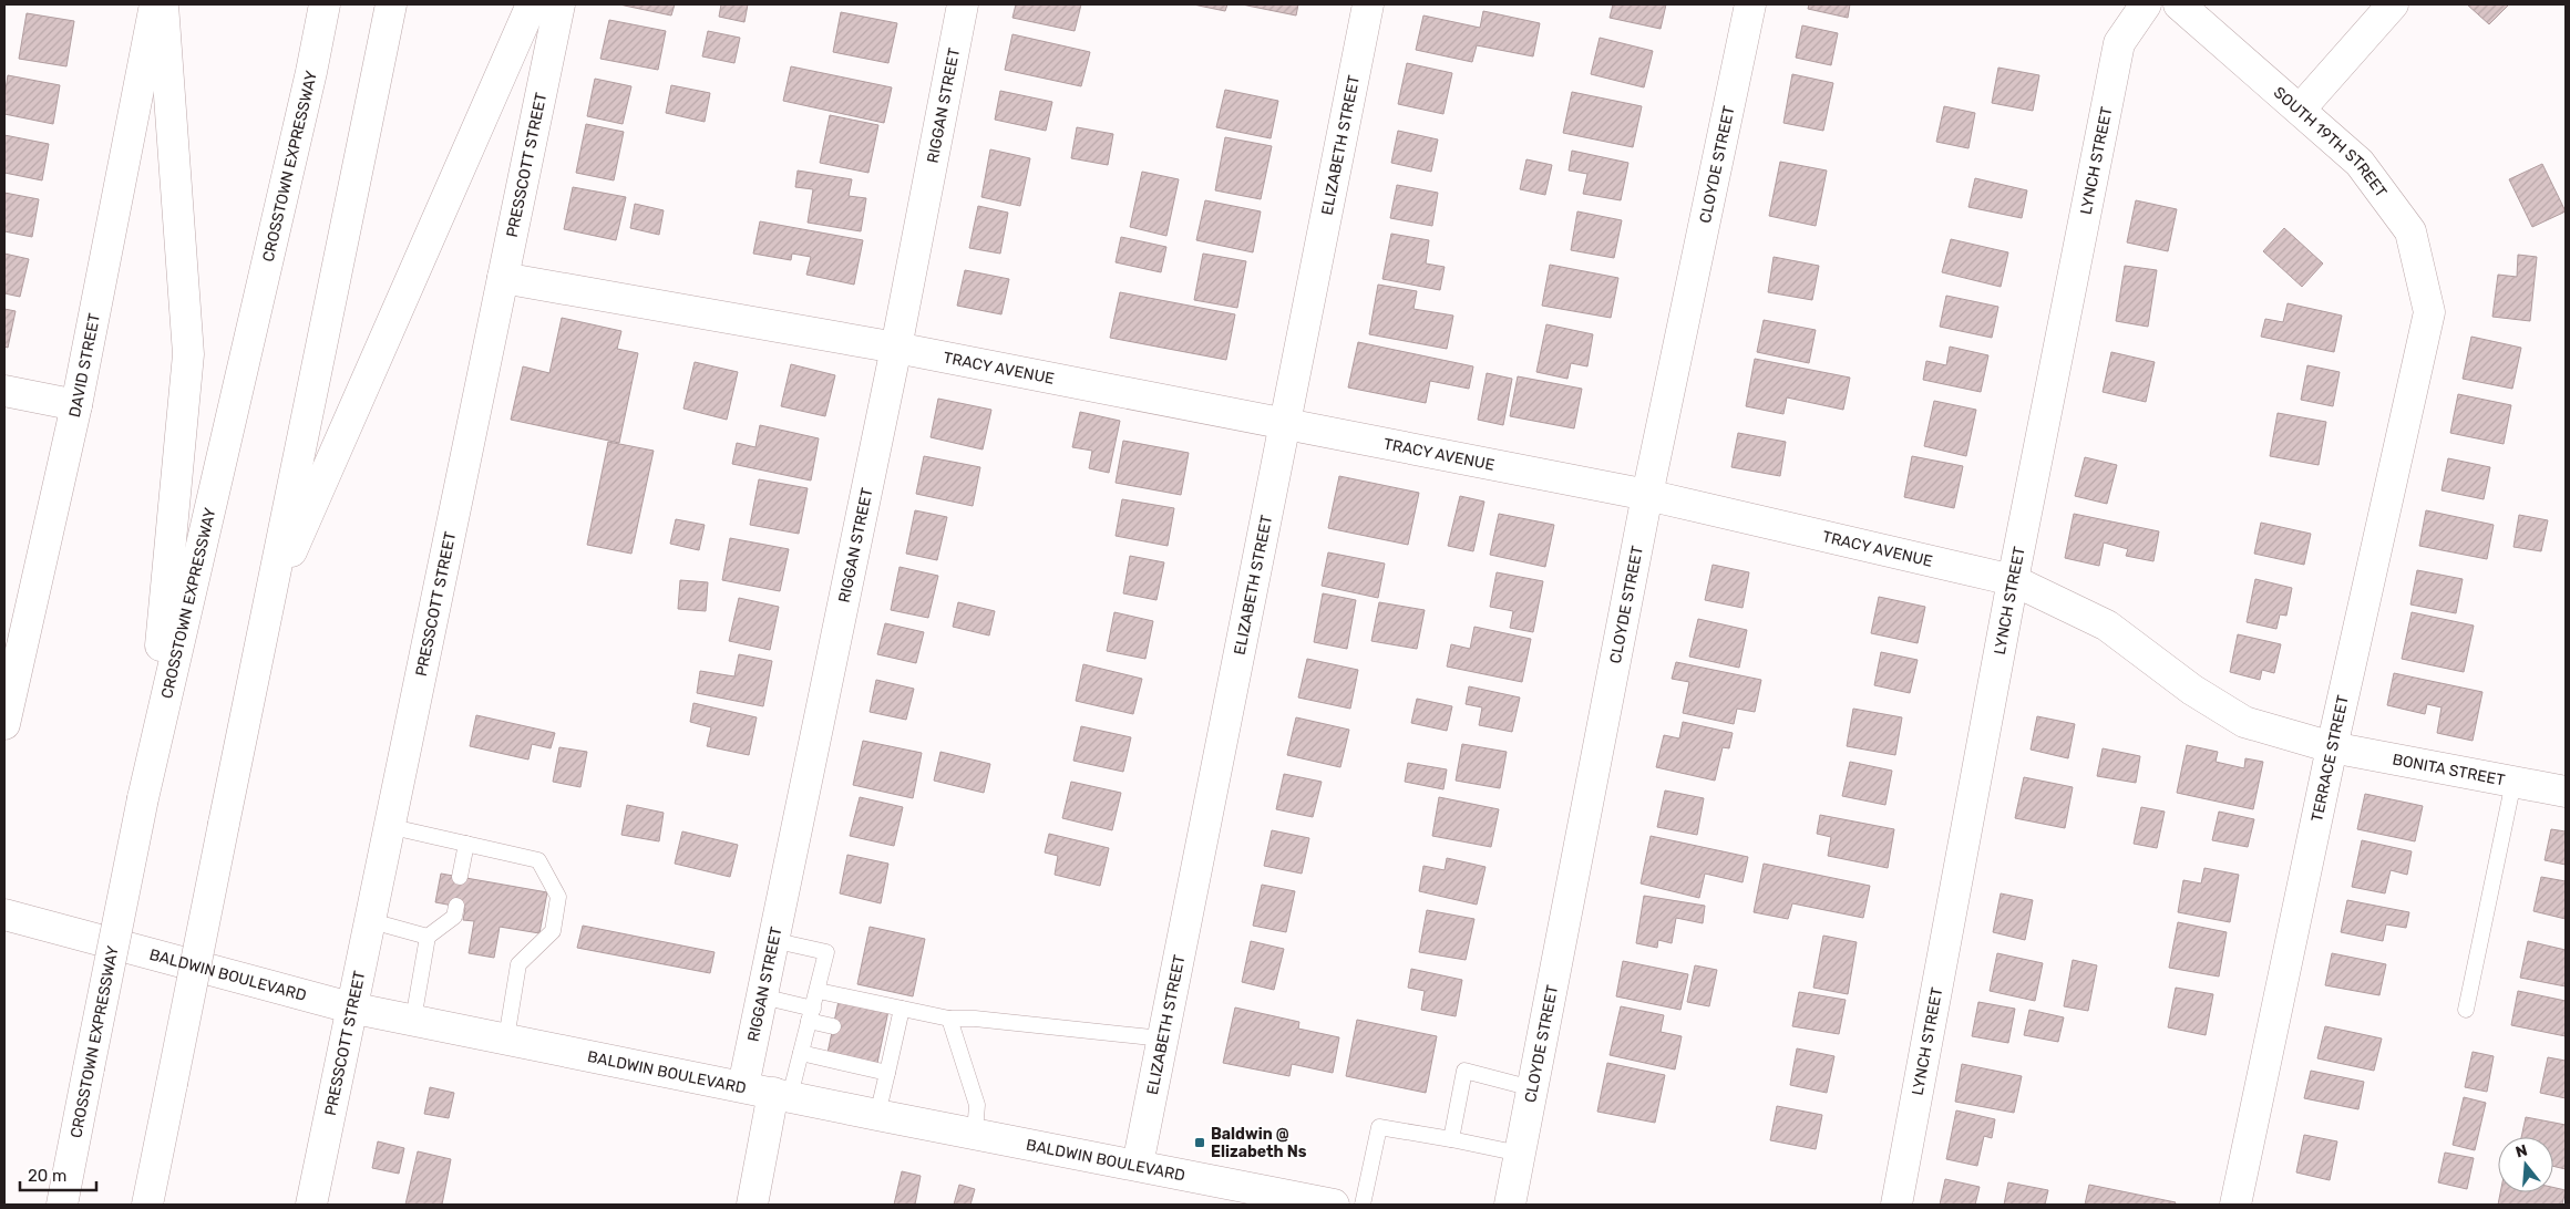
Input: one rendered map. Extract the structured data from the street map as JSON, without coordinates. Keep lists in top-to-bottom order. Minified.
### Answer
{"streets":{"main road":["RIGGAN STREET","SOUTH 19TH STREET","ELIZABETH STREET","LYNCH STREET","PRESSCOTT STREET","CLOYDE STREET","CROSSTOWN EXPRESSWAY","DAVID STREET","TRACY AVENUE","TERRACE STREET","BONITA STREET","BALDWIN BOULEVARD"]},"crossings":[["RIGGAN STREET","TRACY AVENUE"],["RIGGAN STREET","BALDWIN BOULEVARD"],["SOUTH 19TH STREET","TERRACE STREET"],["ELIZABETH STREET","TRACY AVENUE"],["ELIZABETH STREET","BALDWIN BOULEVARD"],["LYNCH STREET","TRACY AVENUE"],["PRESSCOTT STREET","TRACY AVENUE"],["PRESSCOTT STREET","BALDWIN BOULEVARD"],["CLOYDE STREET","TRACY AVENUE"],["TRACY AVENUE","TERRACE STREET"],["TRACY AVENUE","BONITA STREET"],["TERRACE STREET","BONITA STREET"]],"places":{"transit":["Baldwin @ Elizabeth Ns"]},"scale_bar":"20 m","north":"top"}
